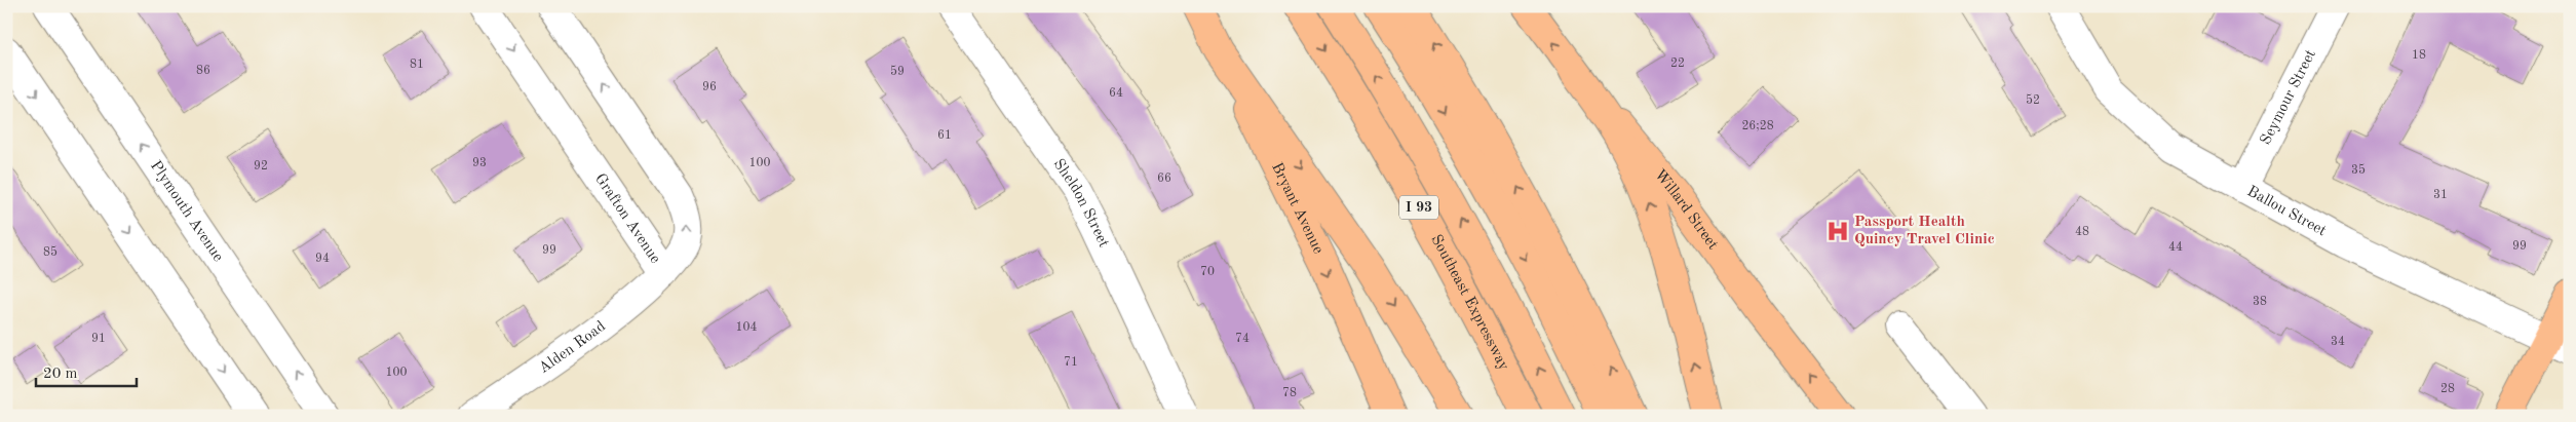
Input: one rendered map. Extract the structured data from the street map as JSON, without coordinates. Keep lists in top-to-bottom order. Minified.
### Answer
{"streets":{"main road":["I 93","Bryant Avenue","Willard Street","Southeast Expressway"],"street":["Seymour Street","Sheldon Street","Plymouth Avenue","Ballou Street","Grafton Avenue","Alden Road"]},"crossings":[["Seymour Street","Ballou Street"],["Grafton Avenue","Alden Road"]],"places":{"hospital":["Passport Health Quincy Travel Clinic"]},"house_numbers":["18","22","81","86","59","96","64","52","26;28","61","93","100","92","35","66","31","48","99","44","99","85","94","70","38","104","91","74","34","71","100","28","78"],"scale_bar":"20 m"}
